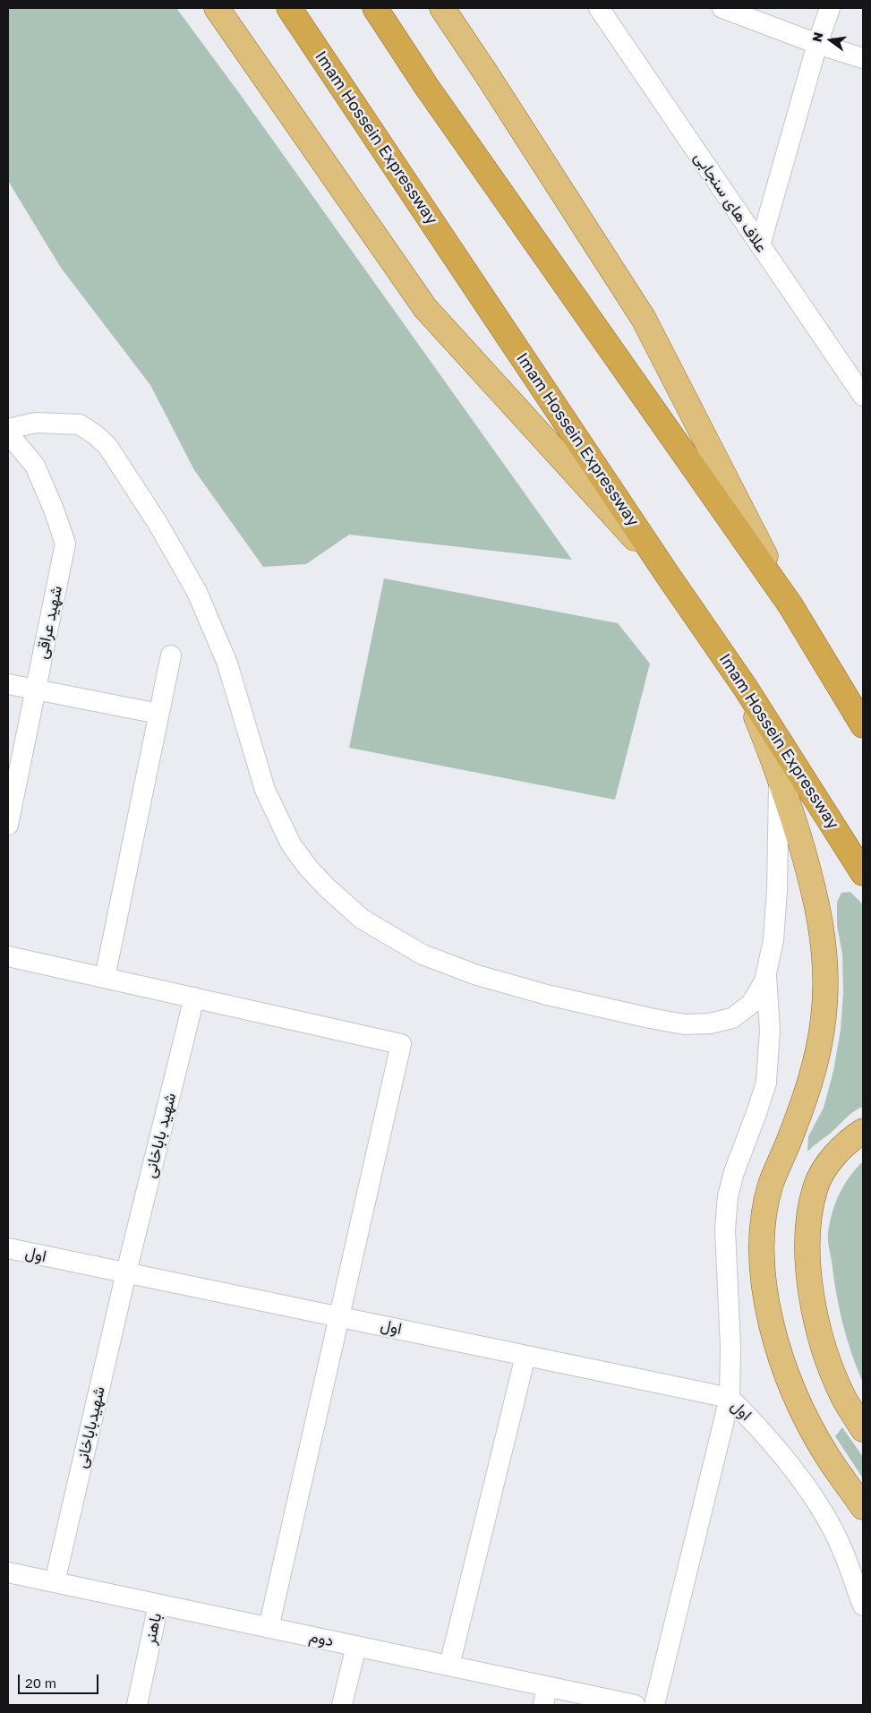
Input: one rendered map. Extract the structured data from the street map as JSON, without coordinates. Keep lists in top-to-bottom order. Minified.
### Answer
{"streets":{"highway":["Imam Hossein Expressway"],"street":["علاف های سنجابی","شهید عراقی","شهید باباخانی","اول","شهیدباباخانی","باهنر","دوم"]},"crossings":[["شهید باباخانی","اول"],["شهید باباخانی","شهیدباباخانی"],["اول","شهیدباباخانی"],["شهیدباباخانی","دوم"],["باهنر","دوم"]],"scale_bar":"20 m","north":"left"}
